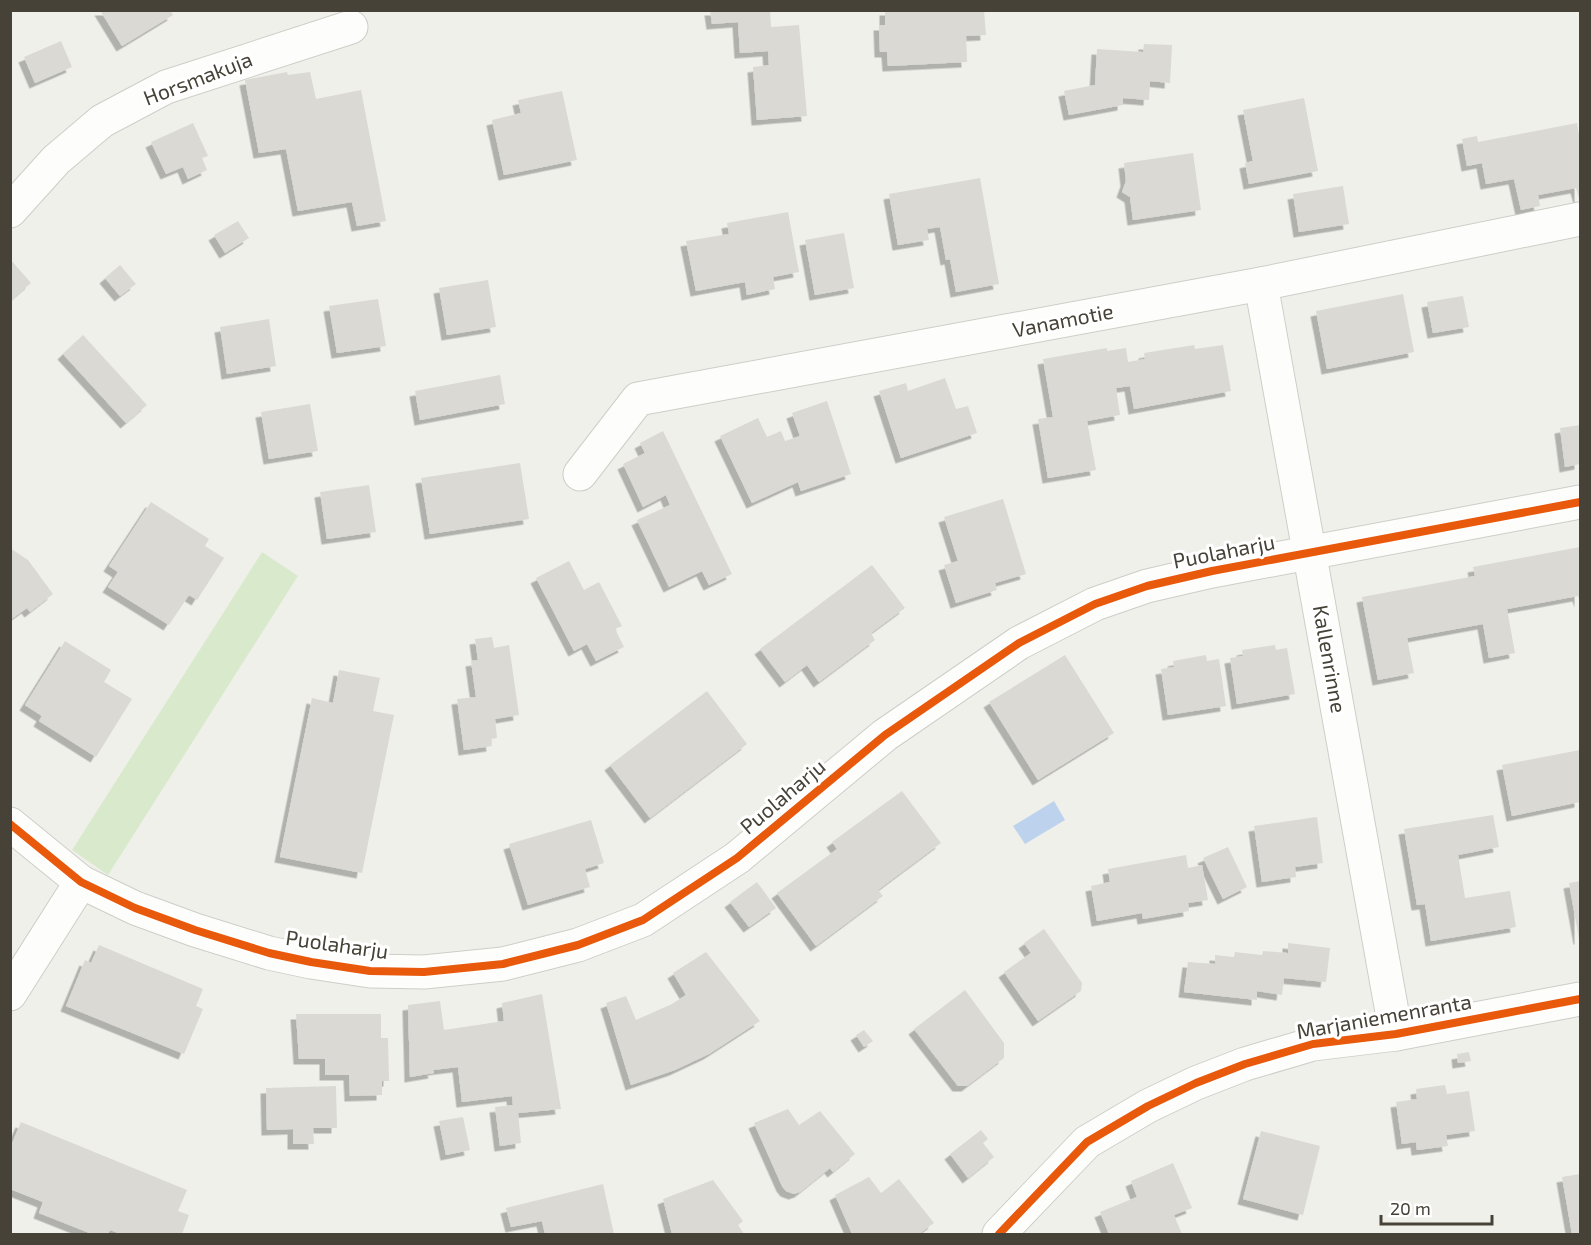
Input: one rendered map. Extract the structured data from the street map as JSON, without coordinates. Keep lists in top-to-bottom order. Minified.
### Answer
{"streets":{"street":["Horsmakuja","Vanamotie","Puolaharju","Kallenrinne","Marjaniemenranta"]},"crossings":[["Vanamotie","Kallenrinne"],["Puolaharju","Kallenrinne"],["Kallenrinne","Marjaniemenranta"]],"scale_bar":"20 m"}
